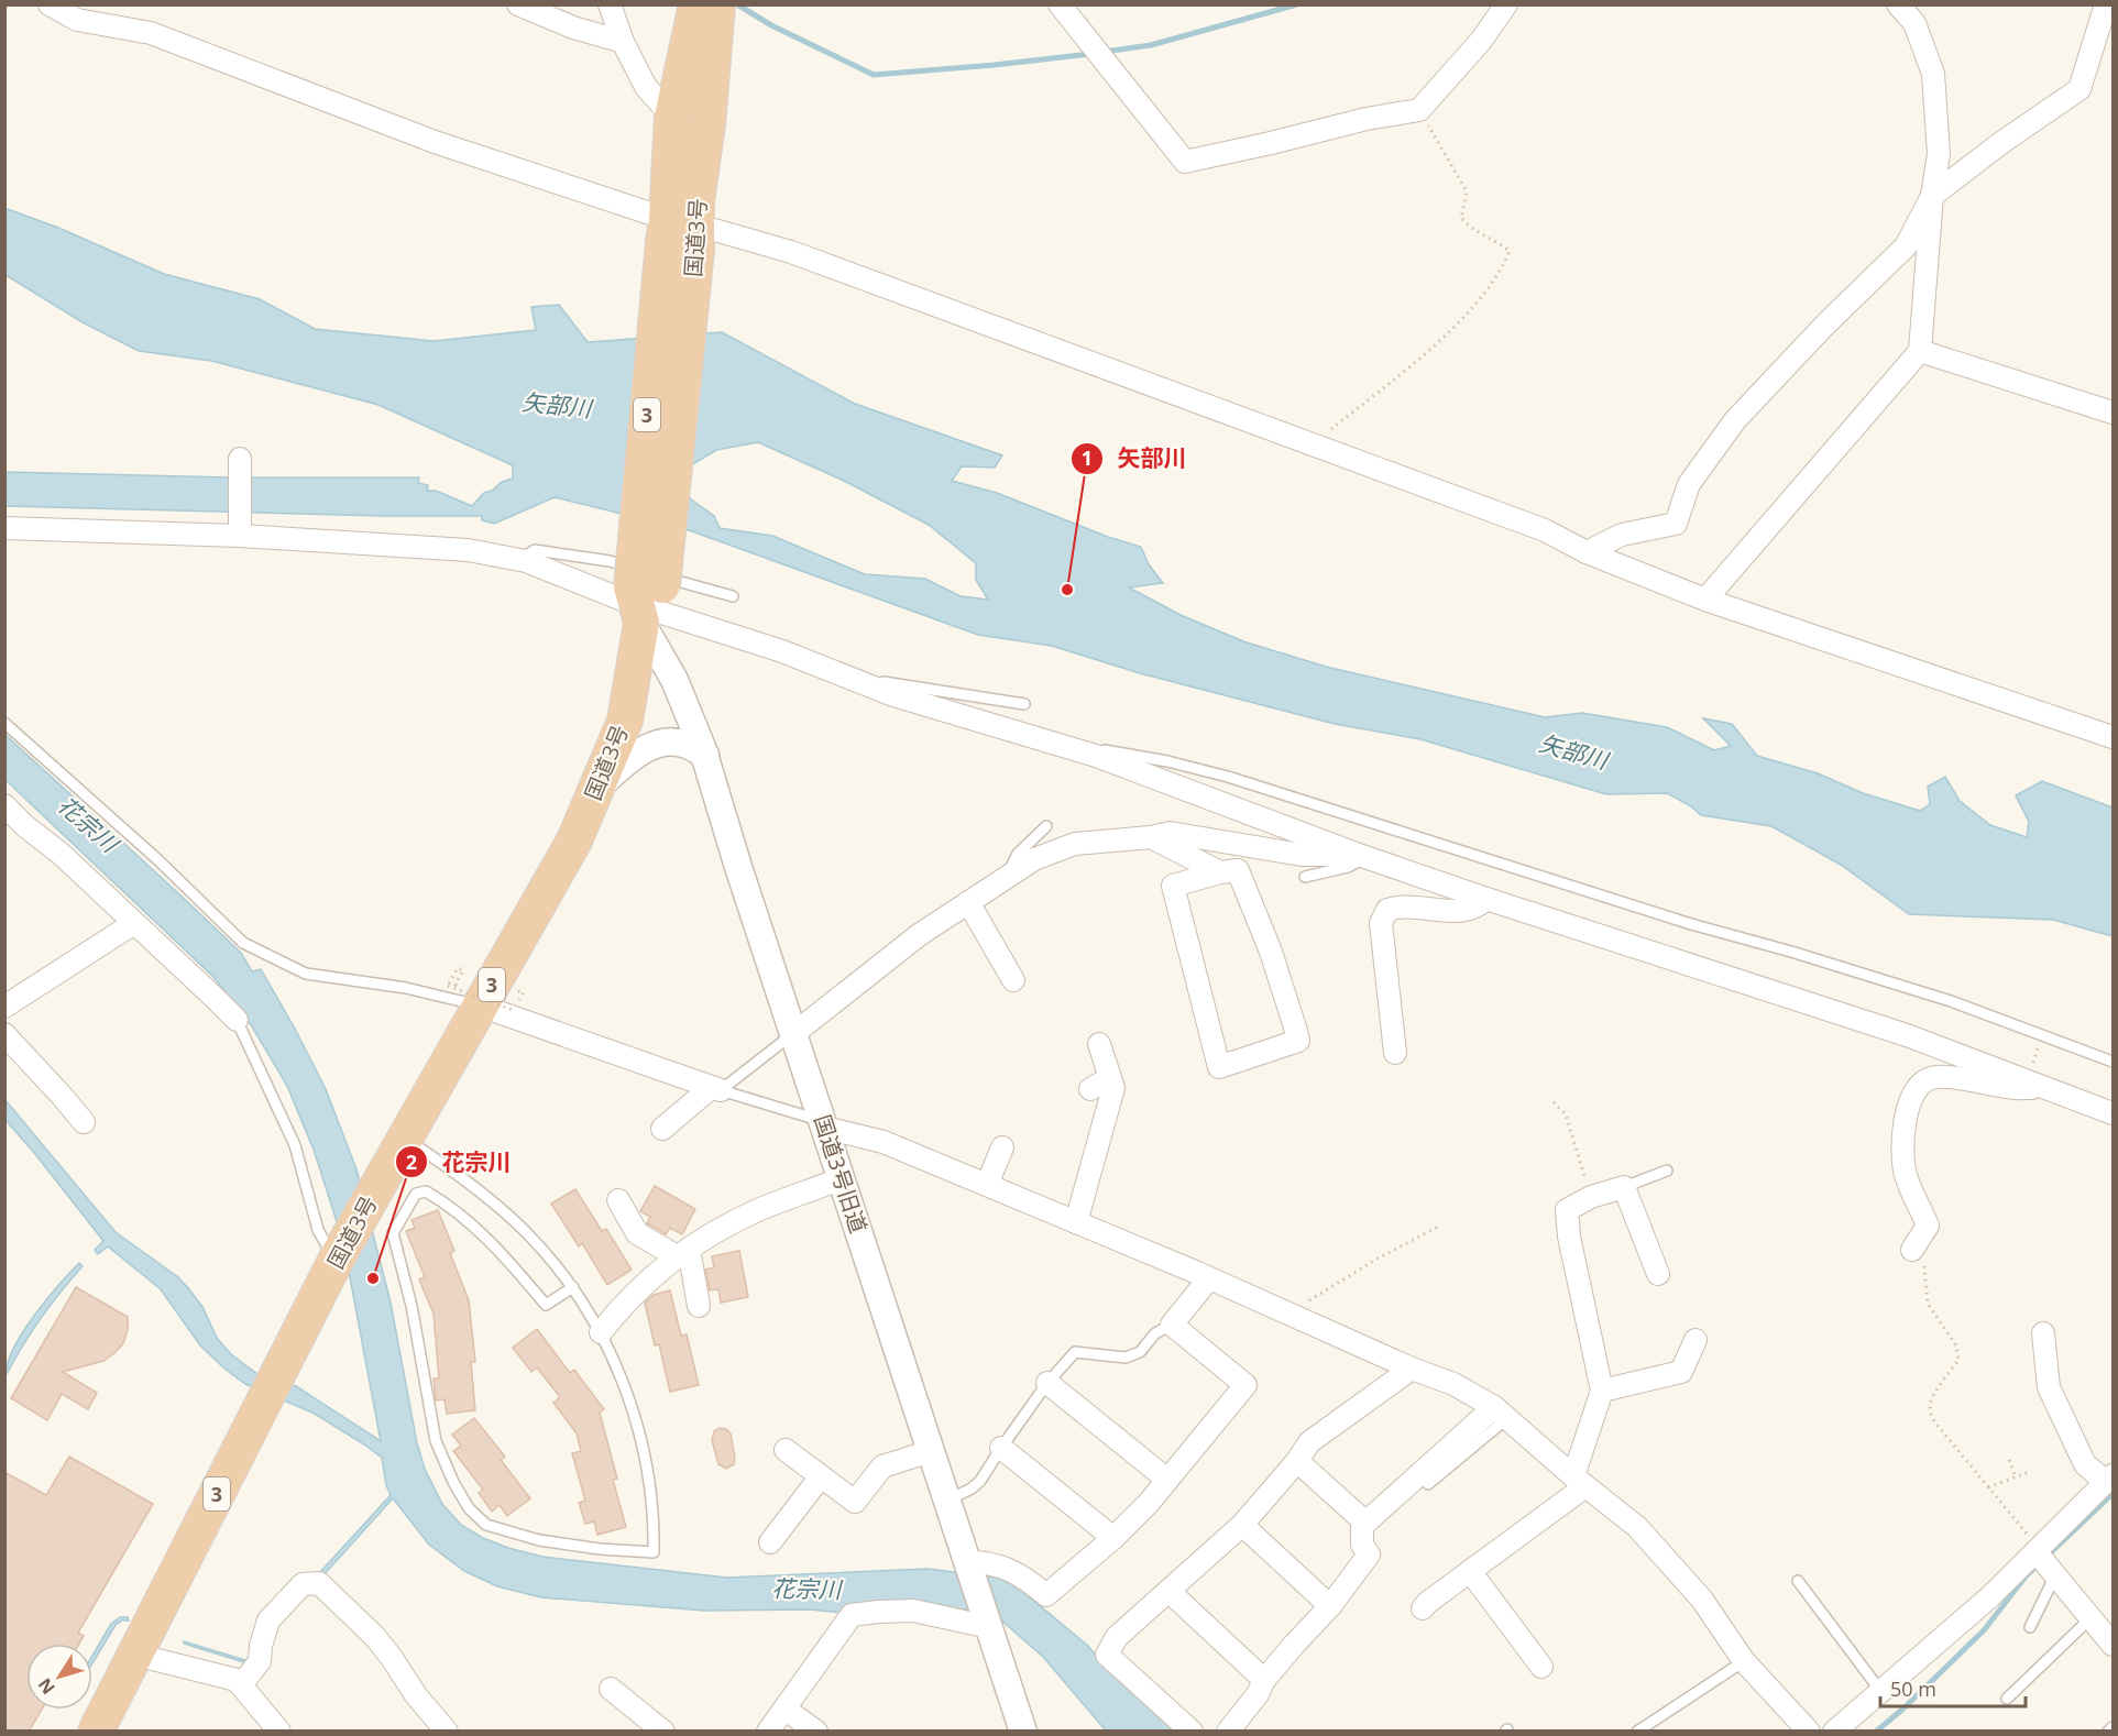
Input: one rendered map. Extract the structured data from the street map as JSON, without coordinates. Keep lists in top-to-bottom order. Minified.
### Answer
{"streets":{"highway":["国道3号","3"],"street":["国道3号旧道"]},"crossings":[["国道3号","国道3号旧道"]],"water":["矢部川","花宗川"],"places":["矢部川","花宗川"],"scale_bar":"50 m","north":"bottom left"}
